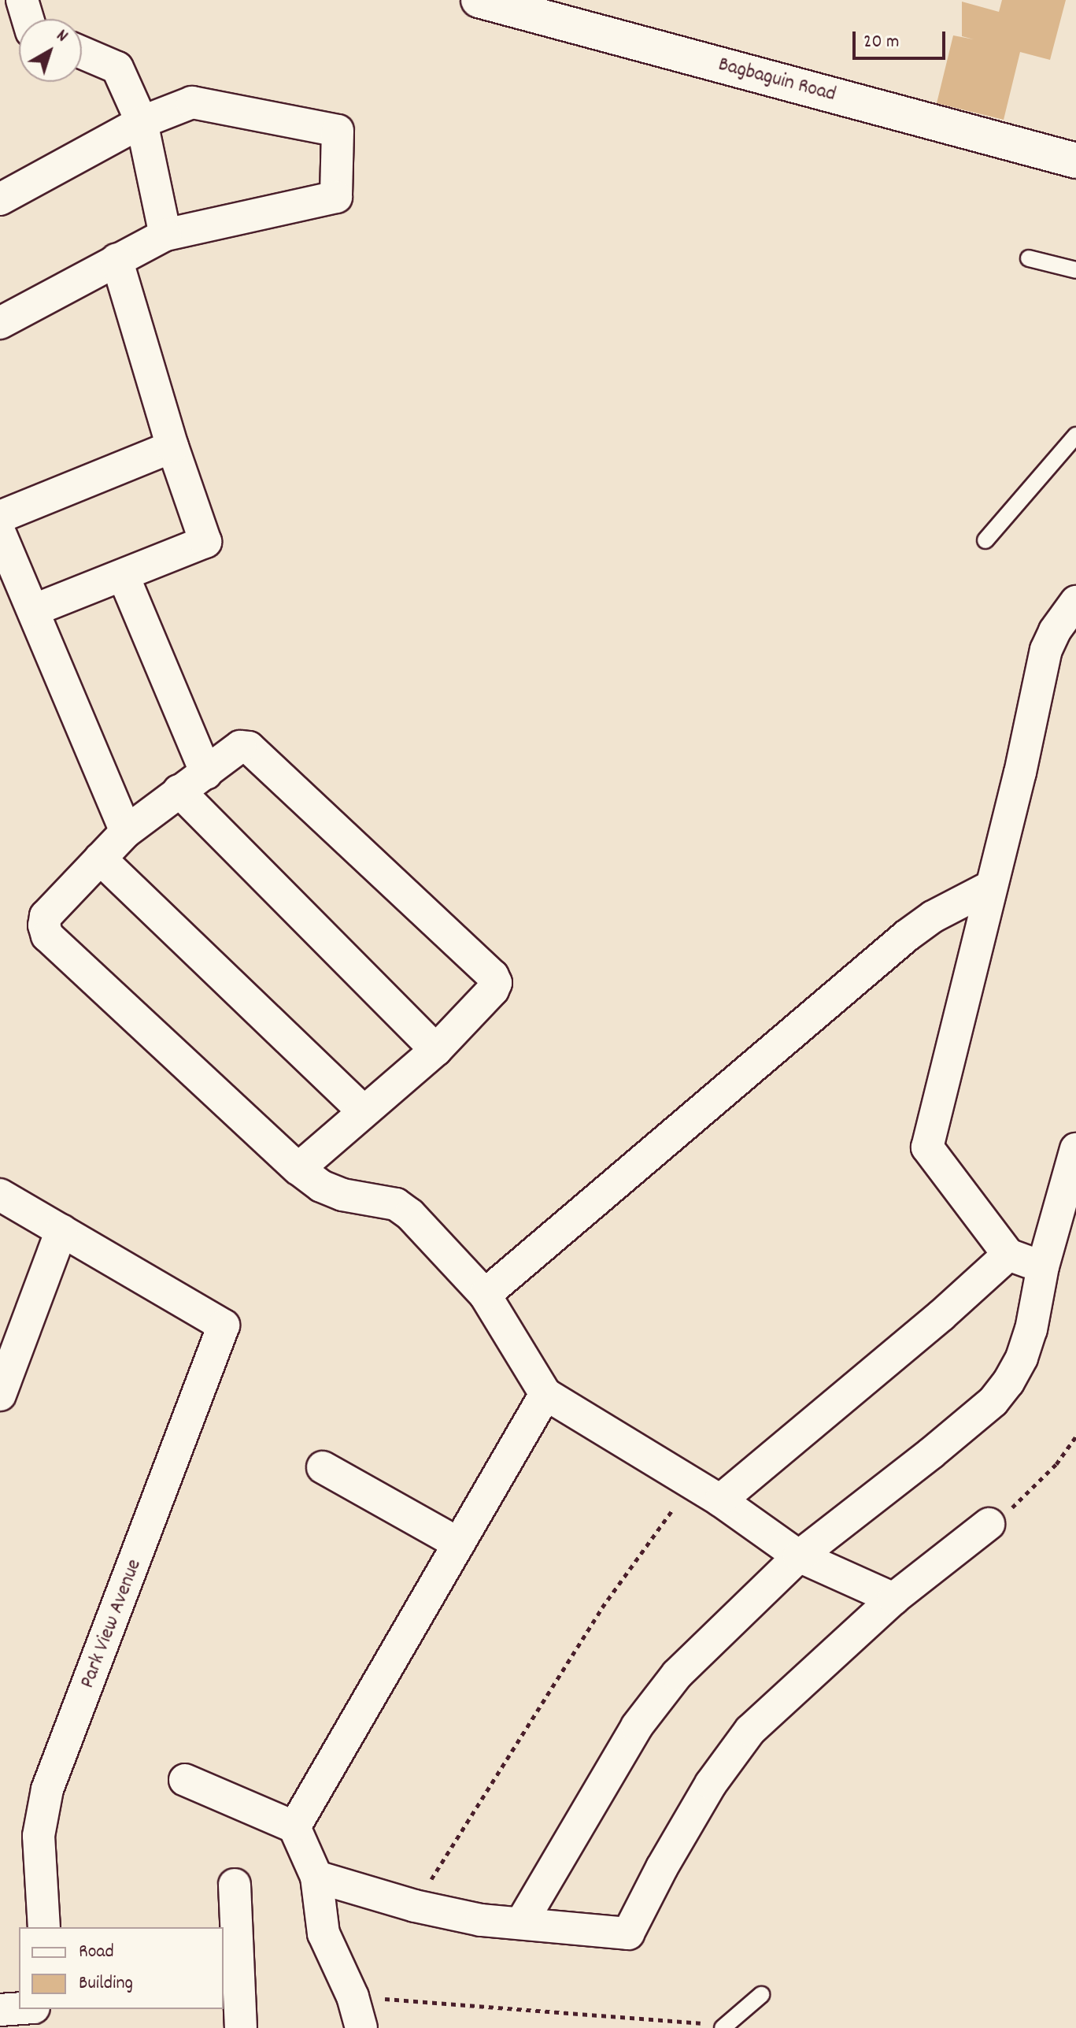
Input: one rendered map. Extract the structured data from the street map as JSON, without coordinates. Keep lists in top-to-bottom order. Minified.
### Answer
{"streets":{"street":["Bagbaguin Road","Park View Avenue"]},"legend":["Road","Building"],"scale_bar":"20 m","north":"top right"}
